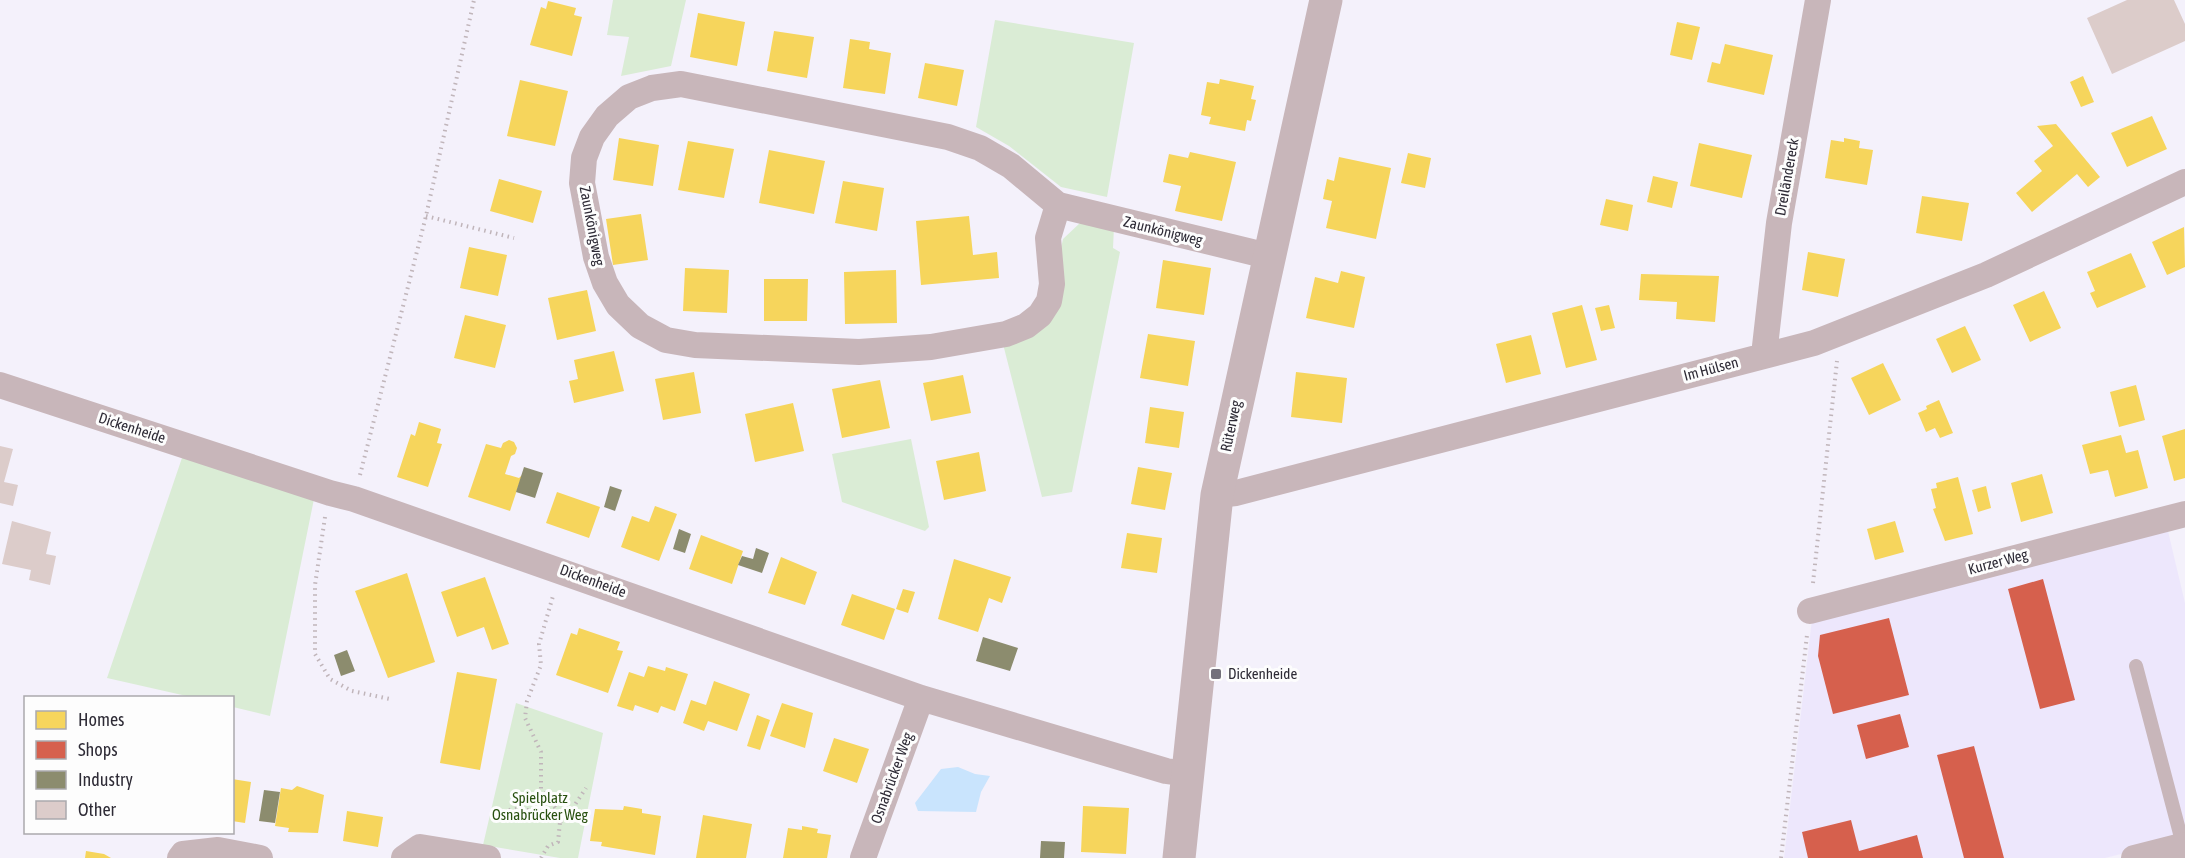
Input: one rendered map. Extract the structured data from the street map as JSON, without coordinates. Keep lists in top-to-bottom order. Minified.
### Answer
{"streets":{"street":["Dreiländereck","Zaunkönigweg","Im Hülsen","Rüterweg","Dickenheide","Kurzer Weg","Osnabrücker Weg"]},"crossings":[["Dreiländereck","Im Hülsen"],["Zaunkönigweg","Rüterweg"],["Im Hülsen","Rüterweg"],["Rüterweg","Dickenheide"],["Dickenheide","Osnabrücker Weg"]],"parks":["Spielplatz Osnabrücker Weg"],"places":{"transit":["Dickenheide"]},"legend":["Homes","Shops","Industry","Other"]}
